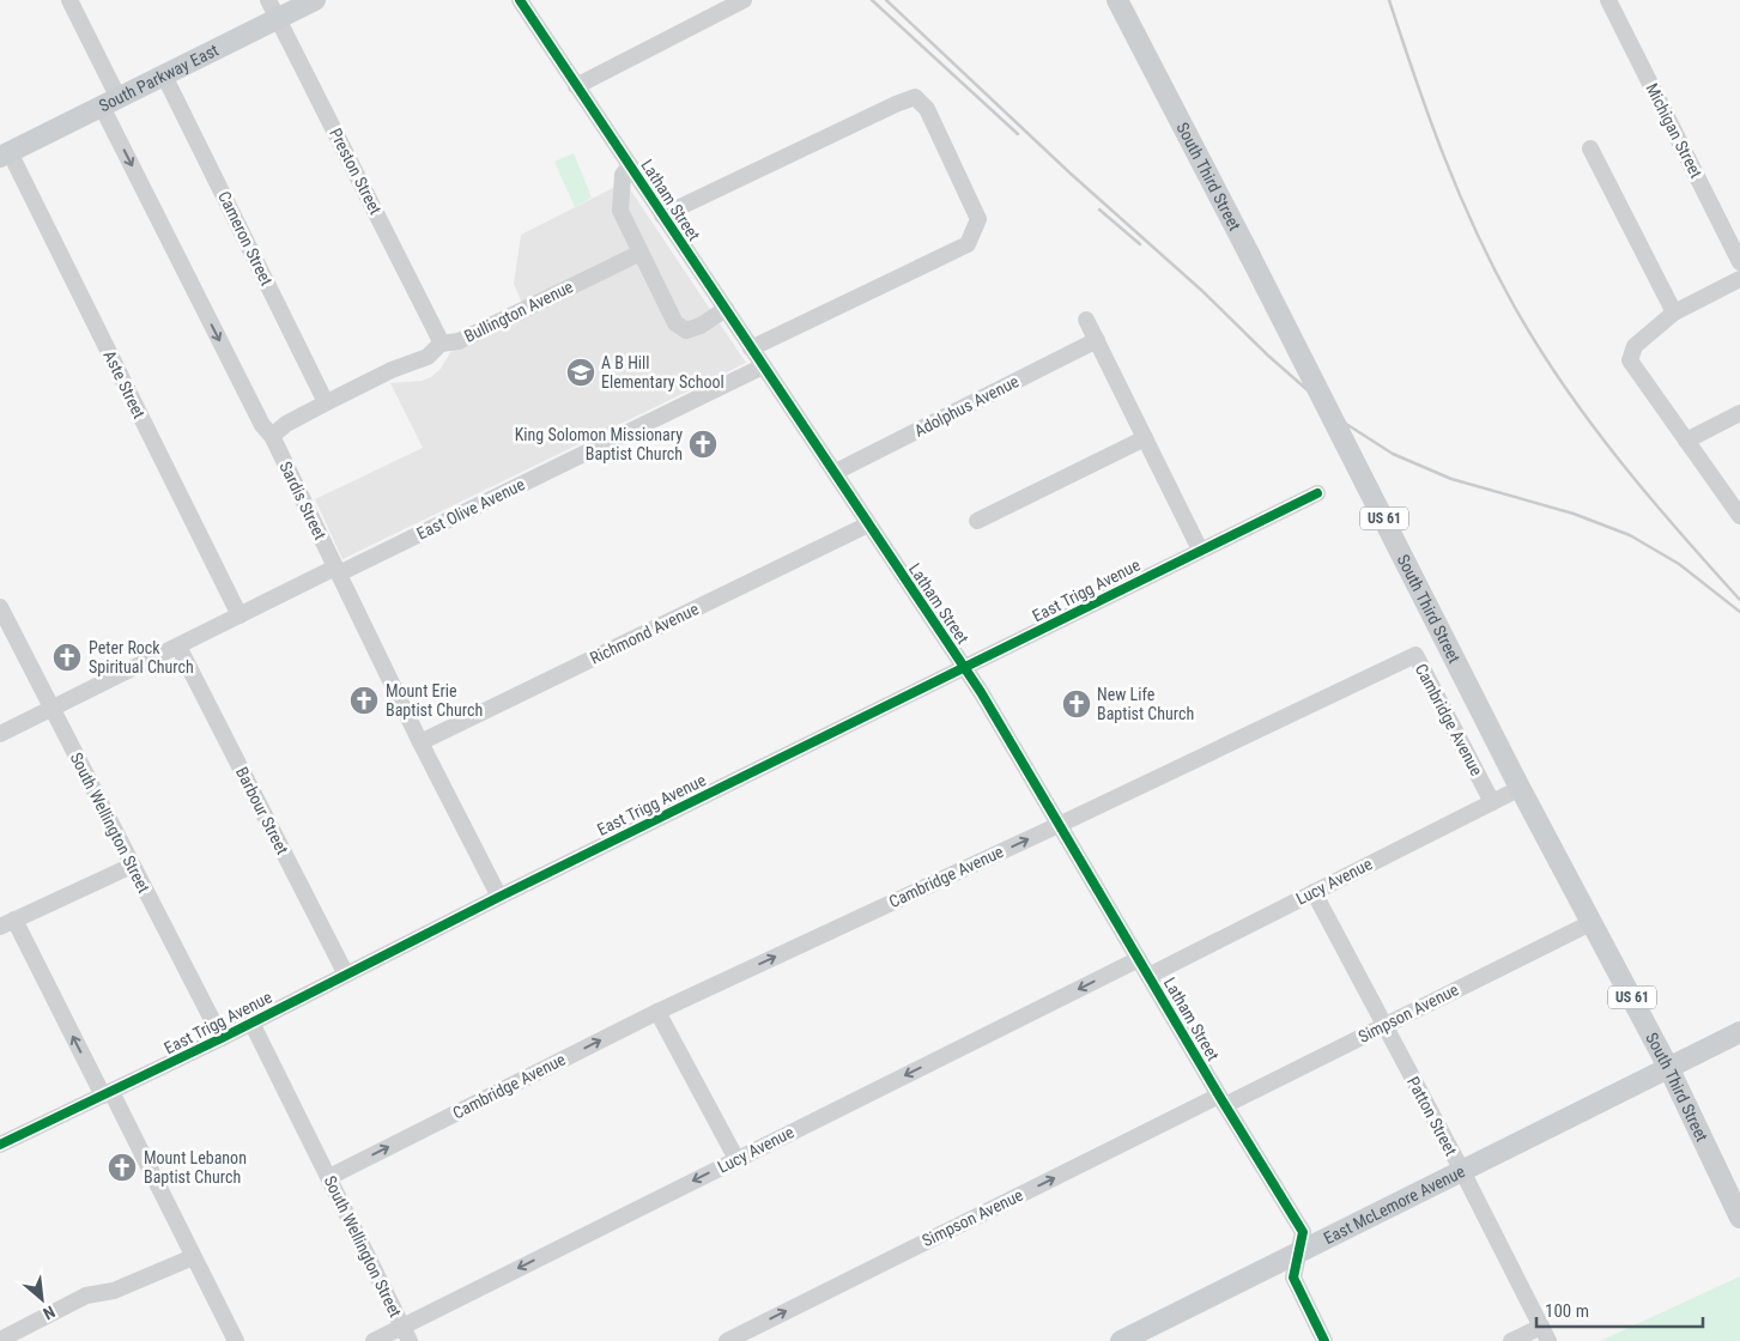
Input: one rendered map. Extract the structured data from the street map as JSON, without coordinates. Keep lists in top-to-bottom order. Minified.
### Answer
{"streets":{"main road":["South Parkway East","South Third Street","US 61","East McLemore Avenue"],"street":["Michigan Street","Preston Street","Latham Street","Cameron Street","Bullington Avenue","Aste Street","Adolphus Avenue","Sardis Street","East Olive Avenue","East Trigg Avenue","Richmond Avenue","Cambridge Avenue","Barbour Street","South Wellington Street","Lucy Avenue","Simpson Avenue","Patton Street"]},"crossings":[["South Parkway East","Preston Street"],["South Parkway East","Cameron Street"],["South Parkway East","Aste Street"],["South Parkway East","Sardis Street"],["Preston Street","Bullington Avenue"],["South Third Street","Lucy Avenue"],["South Third Street","Simpson Avenue"],["South Third Street","East McLemore Avenue"],["Latham Street","Adolphus Avenue"],["Latham Street","East Olive Avenue"],["Latham Street","East Trigg Avenue"],["Latham Street","Richmond Avenue"],["Latham Street","Cambridge Avenue"],["Latham Street","Lucy Avenue"],["Latham Street","Simpson Avenue"],["Latham Street","East McLemore Avenue"],["Cameron Street","Bullington Avenue"],["Bullington Avenue","Sardis Street"],["Aste Street","East Olive Avenue"],["Sardis Street","East Olive Avenue"],["Sardis Street","East Trigg Avenue"],["Sardis Street","Richmond Avenue"],["East Olive Avenue","Barbour Street"],["East Olive Avenue","South Wellington Street"],["East Trigg Avenue","Barbour Street"],["East Trigg Avenue","South Wellington Street"],["Cambridge Avenue","South Wellington Street"],["Cambridge Avenue","Lucy Avenue"],["South Wellington Street","Lucy Avenue"],["Lucy Avenue","Patton Street"],["Simpson Avenue","Patton Street"],["Patton Street","East McLemore Avenue"]],"one_way":["Sardis Street","Cambridge Avenue","Lucy Avenue","Simpson Avenue"],"places":{"school or university":["A B Hill Elementary School"],"church":["King Solomon Missionary Baptist Church","Peter Rock Spiritual Church","Mount Erie Baptist Church","New Life Baptist Church","Mount Lebanon Baptist Church"]},"scale_bar":"100 m","north":"bottom right"}
